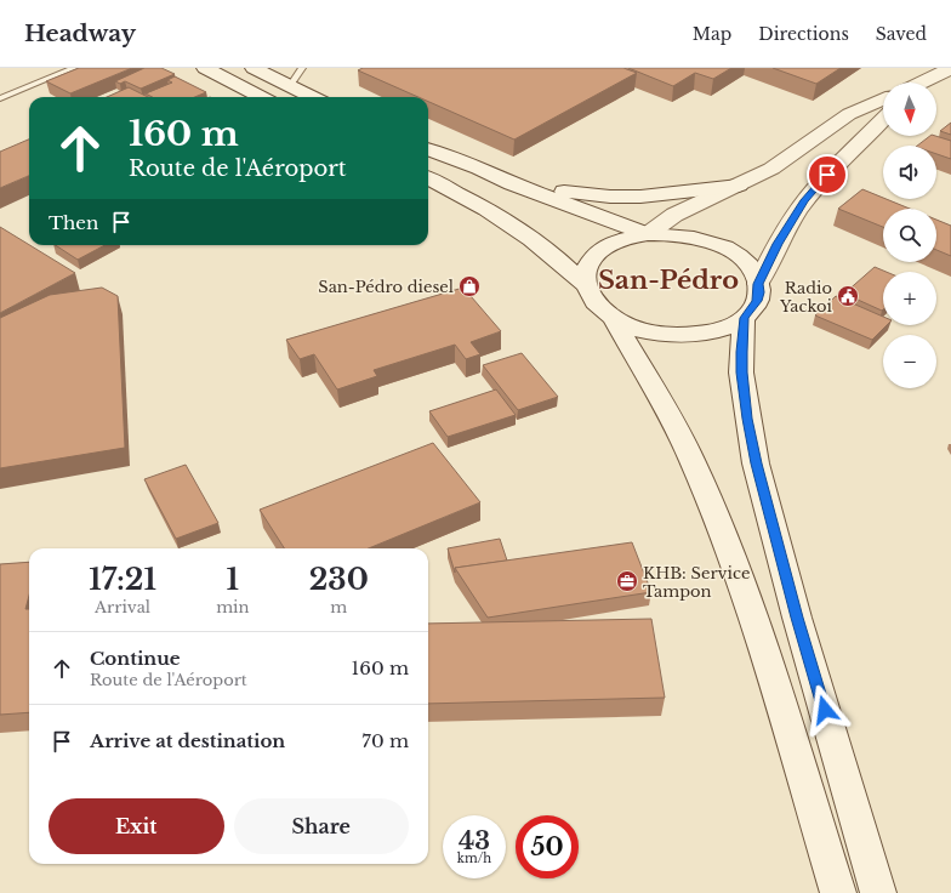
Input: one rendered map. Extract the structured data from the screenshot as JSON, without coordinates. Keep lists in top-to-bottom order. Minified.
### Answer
{"districts":["San-Pédro"],"places":{"shop":["San-Pédro diesel"],"public building":["Radio Yackoi"],"office":["KHB: Service Tampon"]},"north":"bottom","page":{"header":"Headway","nav":["Map","Directions","Saved"],"map_buttons":["+","−"],"turn":["160 m","Route de l'Aéroport"],"then":"Then","eta":["17:21","Arrival","1","min","230","m"],"list":[{"name":"Continue","note":"Route de l'Aéroport","value":"160 m"},{"name":"Arrive at destination","value":"70 m"}],"buttons":["Exit","Share"],"speed":"43 km/h","limit":"50"}}
